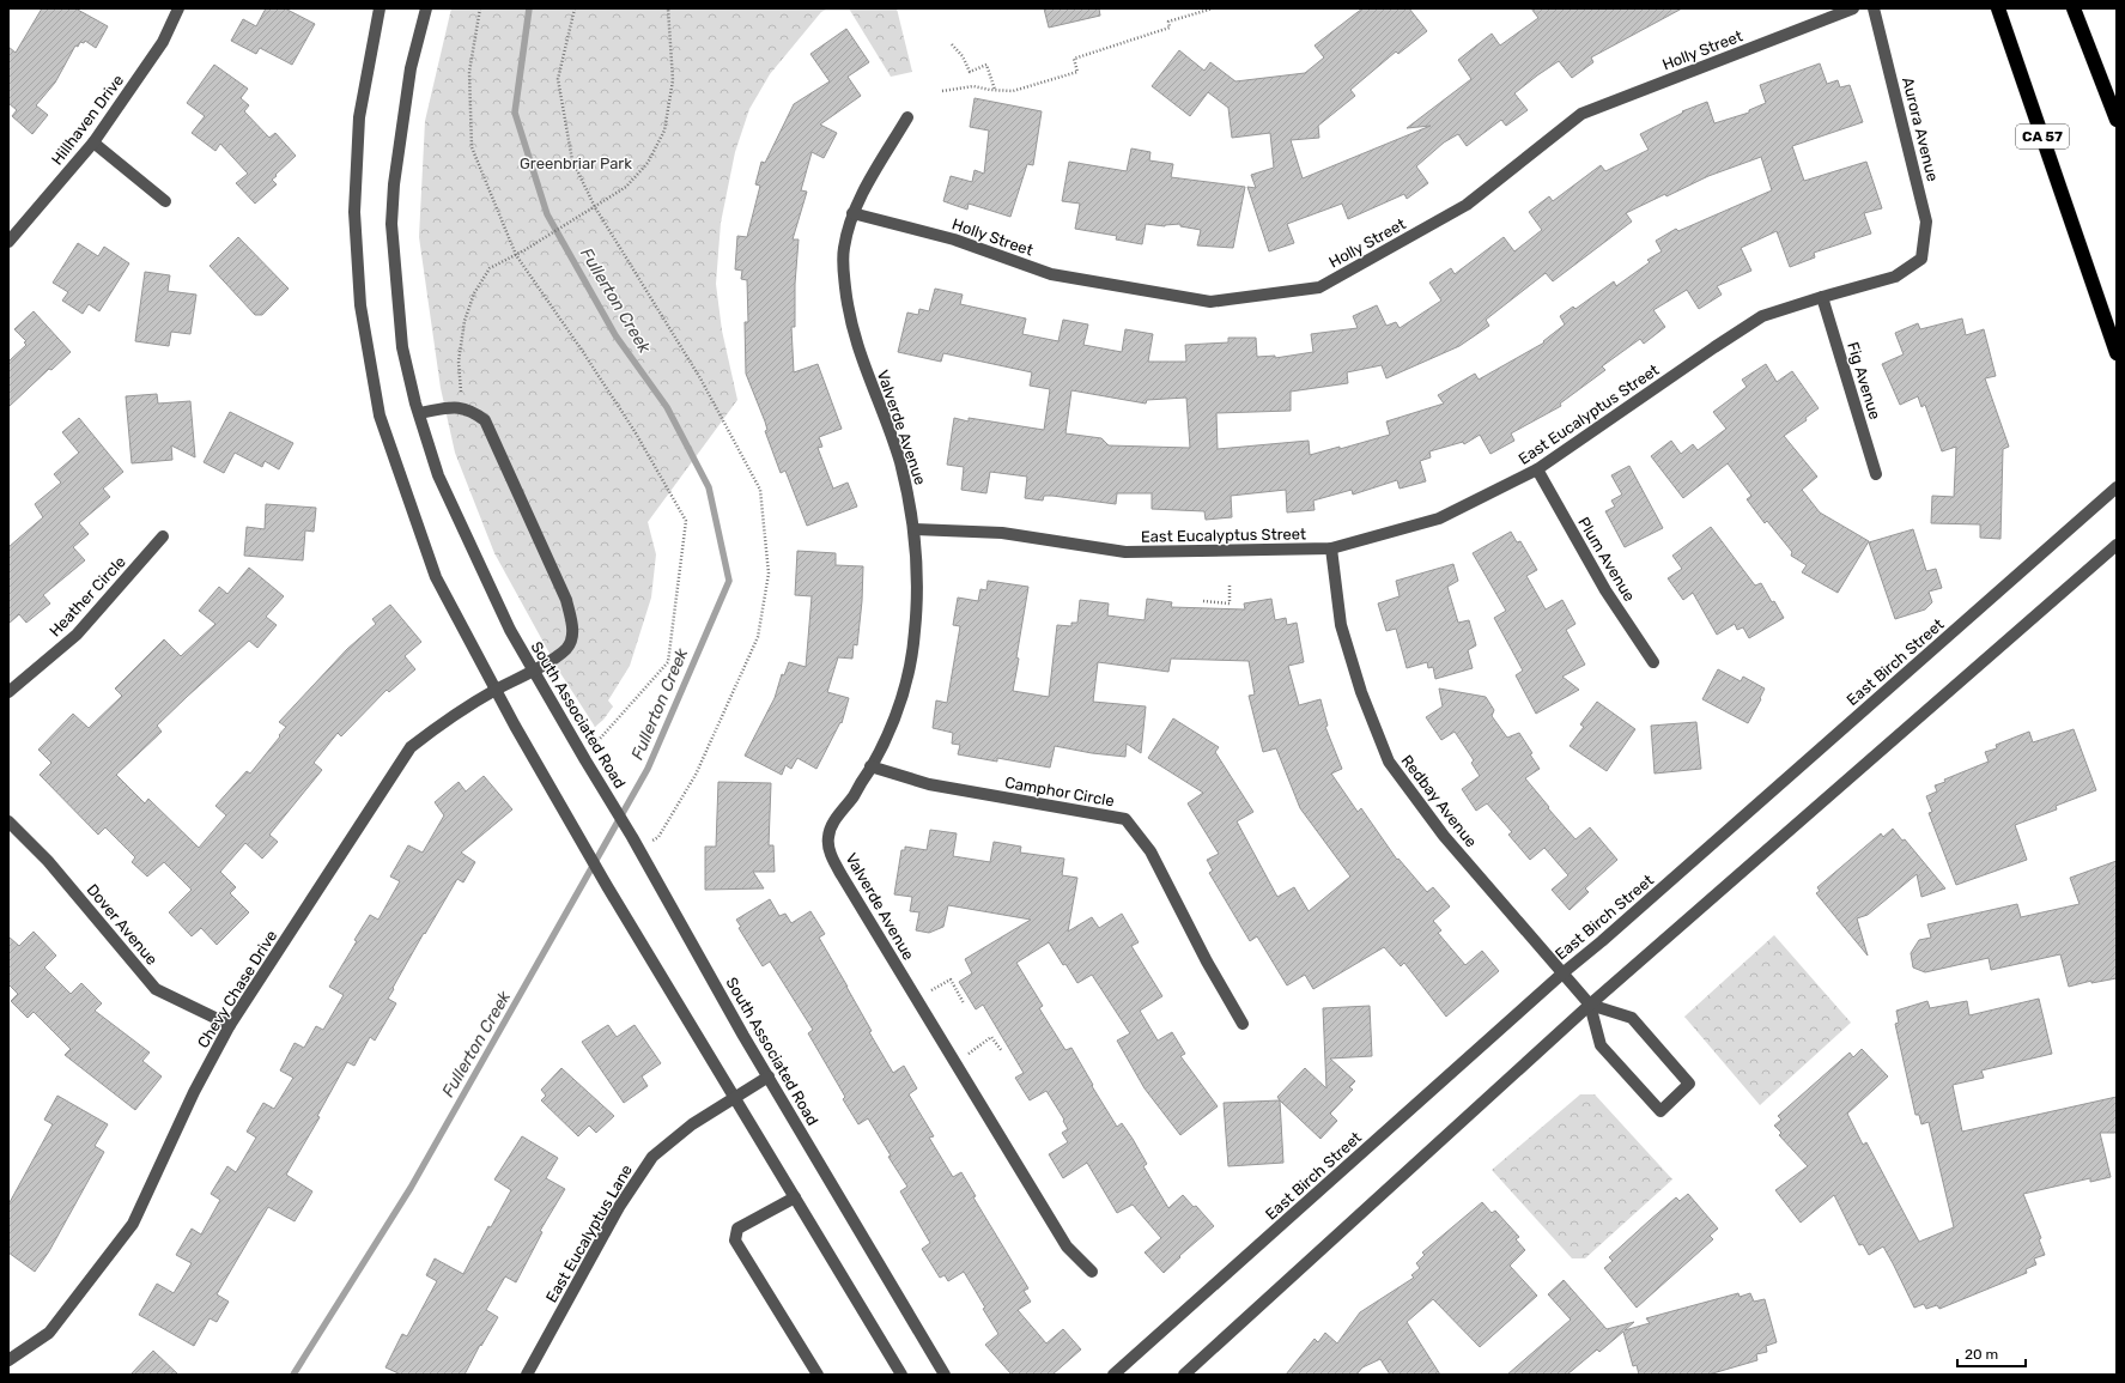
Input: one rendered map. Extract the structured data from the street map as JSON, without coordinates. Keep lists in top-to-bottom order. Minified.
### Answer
{"streets":{"highway":["CA 57"],"street":["Holly Street","Hillhaven Drive","Aurora Avenue","Fig Avenue","East Eucalyptus Street","Valverde Avenue","Plum Avenue","Heather Circle","East Birch Street","South Associated Road","Camphor Circle","Redbay Avenue","Dover Avenue","Chevy Chase Drive","East Eucalyptus Lane"]},"crossings":[["Holly Street","Valverde Avenue"],["Aurora Avenue","East Eucalyptus Street"],["Fig Avenue","East Eucalyptus Street"],["East Eucalyptus Street","Valverde Avenue"],["East Eucalyptus Street","Plum Avenue"],["East Eucalyptus Street","Redbay Avenue"],["Valverde Avenue","Camphor Circle"],["East Birch Street","Redbay Avenue"],["South Associated Road","Chevy Chase Drive"],["South Associated Road","East Eucalyptus Lane"],["Dover Avenue","Chevy Chase Drive"]],"water":["Fullerton Creek"],"parks":["Greenbriar Park"],"scale_bar":"20 m"}
